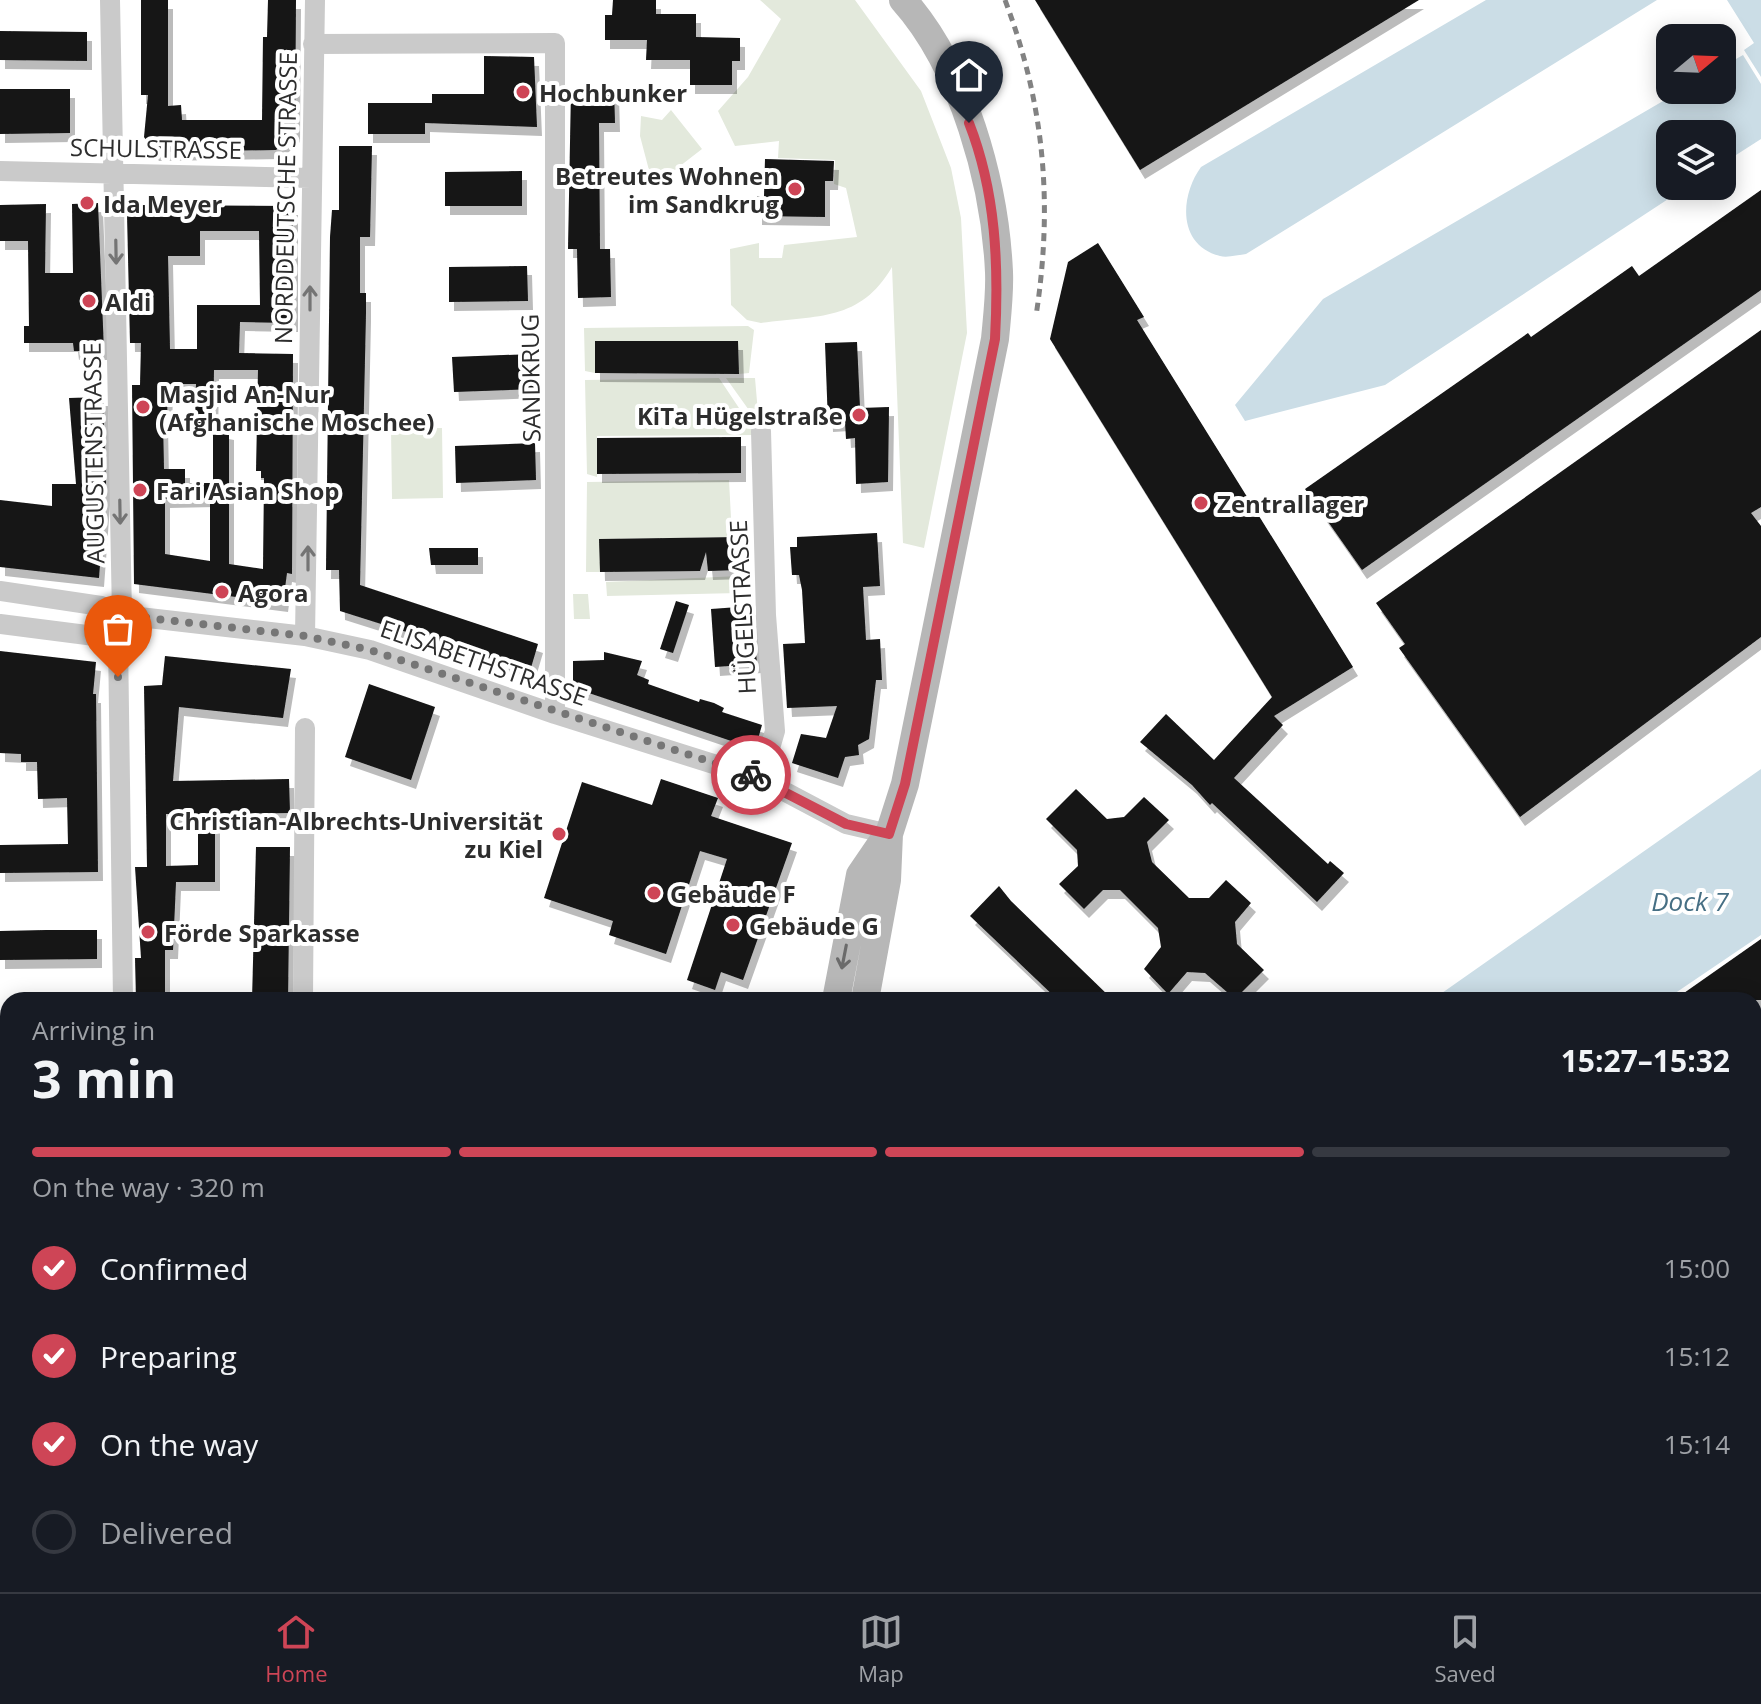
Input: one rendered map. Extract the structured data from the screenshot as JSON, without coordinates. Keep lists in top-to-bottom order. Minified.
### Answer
{"streets":{"street":["SCHULSTRASSE","NORDDEUTSCHE STRASSE","SANDKRUG","AUGUSTENSTRASSE","HÜGELSTRASSE","ELISABETHSTRASSE"]},"crossings":[["SCHULSTRASSE","NORDDEUTSCHE STRASSE"],["SCHULSTRASSE","AUGUSTENSTRASSE"],["NORDDEUTSCHE STRASSE","SANDKRUG"],["NORDDEUTSCHE STRASSE","ELISABETHSTRASSE"],["SANDKRUG","ELISABETHSTRASSE"],["AUGUSTENSTRASSE","ELISABETHSTRASSE"],["HÜGELSTRASSE","ELISABETHSTRASSE"]],"one_way":["NORDDEUTSCHE STRASSE","AUGUSTENSTRASSE"],"water":["Dock 7"],"places":["Hochbunker","Betreutes Wohnen im Sandkrug","Ida Meyer","Aldi","Masjid An-Nur (Afghanische Moschee)","KiTa Hügelstraße","Fari Asian Shop","Zentrallager","Agora","Christian-Albrechts-Universität zu Kiel","Gebäude F","Gebäude G","Förde Sparkasse"],"north":"right","page":{"heading":["3 min","Arriving in","15:27–15:32"],"bar":"On the way · 320 m","list":[["Confirmed","15:00"],["Preparing","15:12"],["On the way","15:14"],"Delivered"],"tabs":["Home","Map","Saved"]}}
